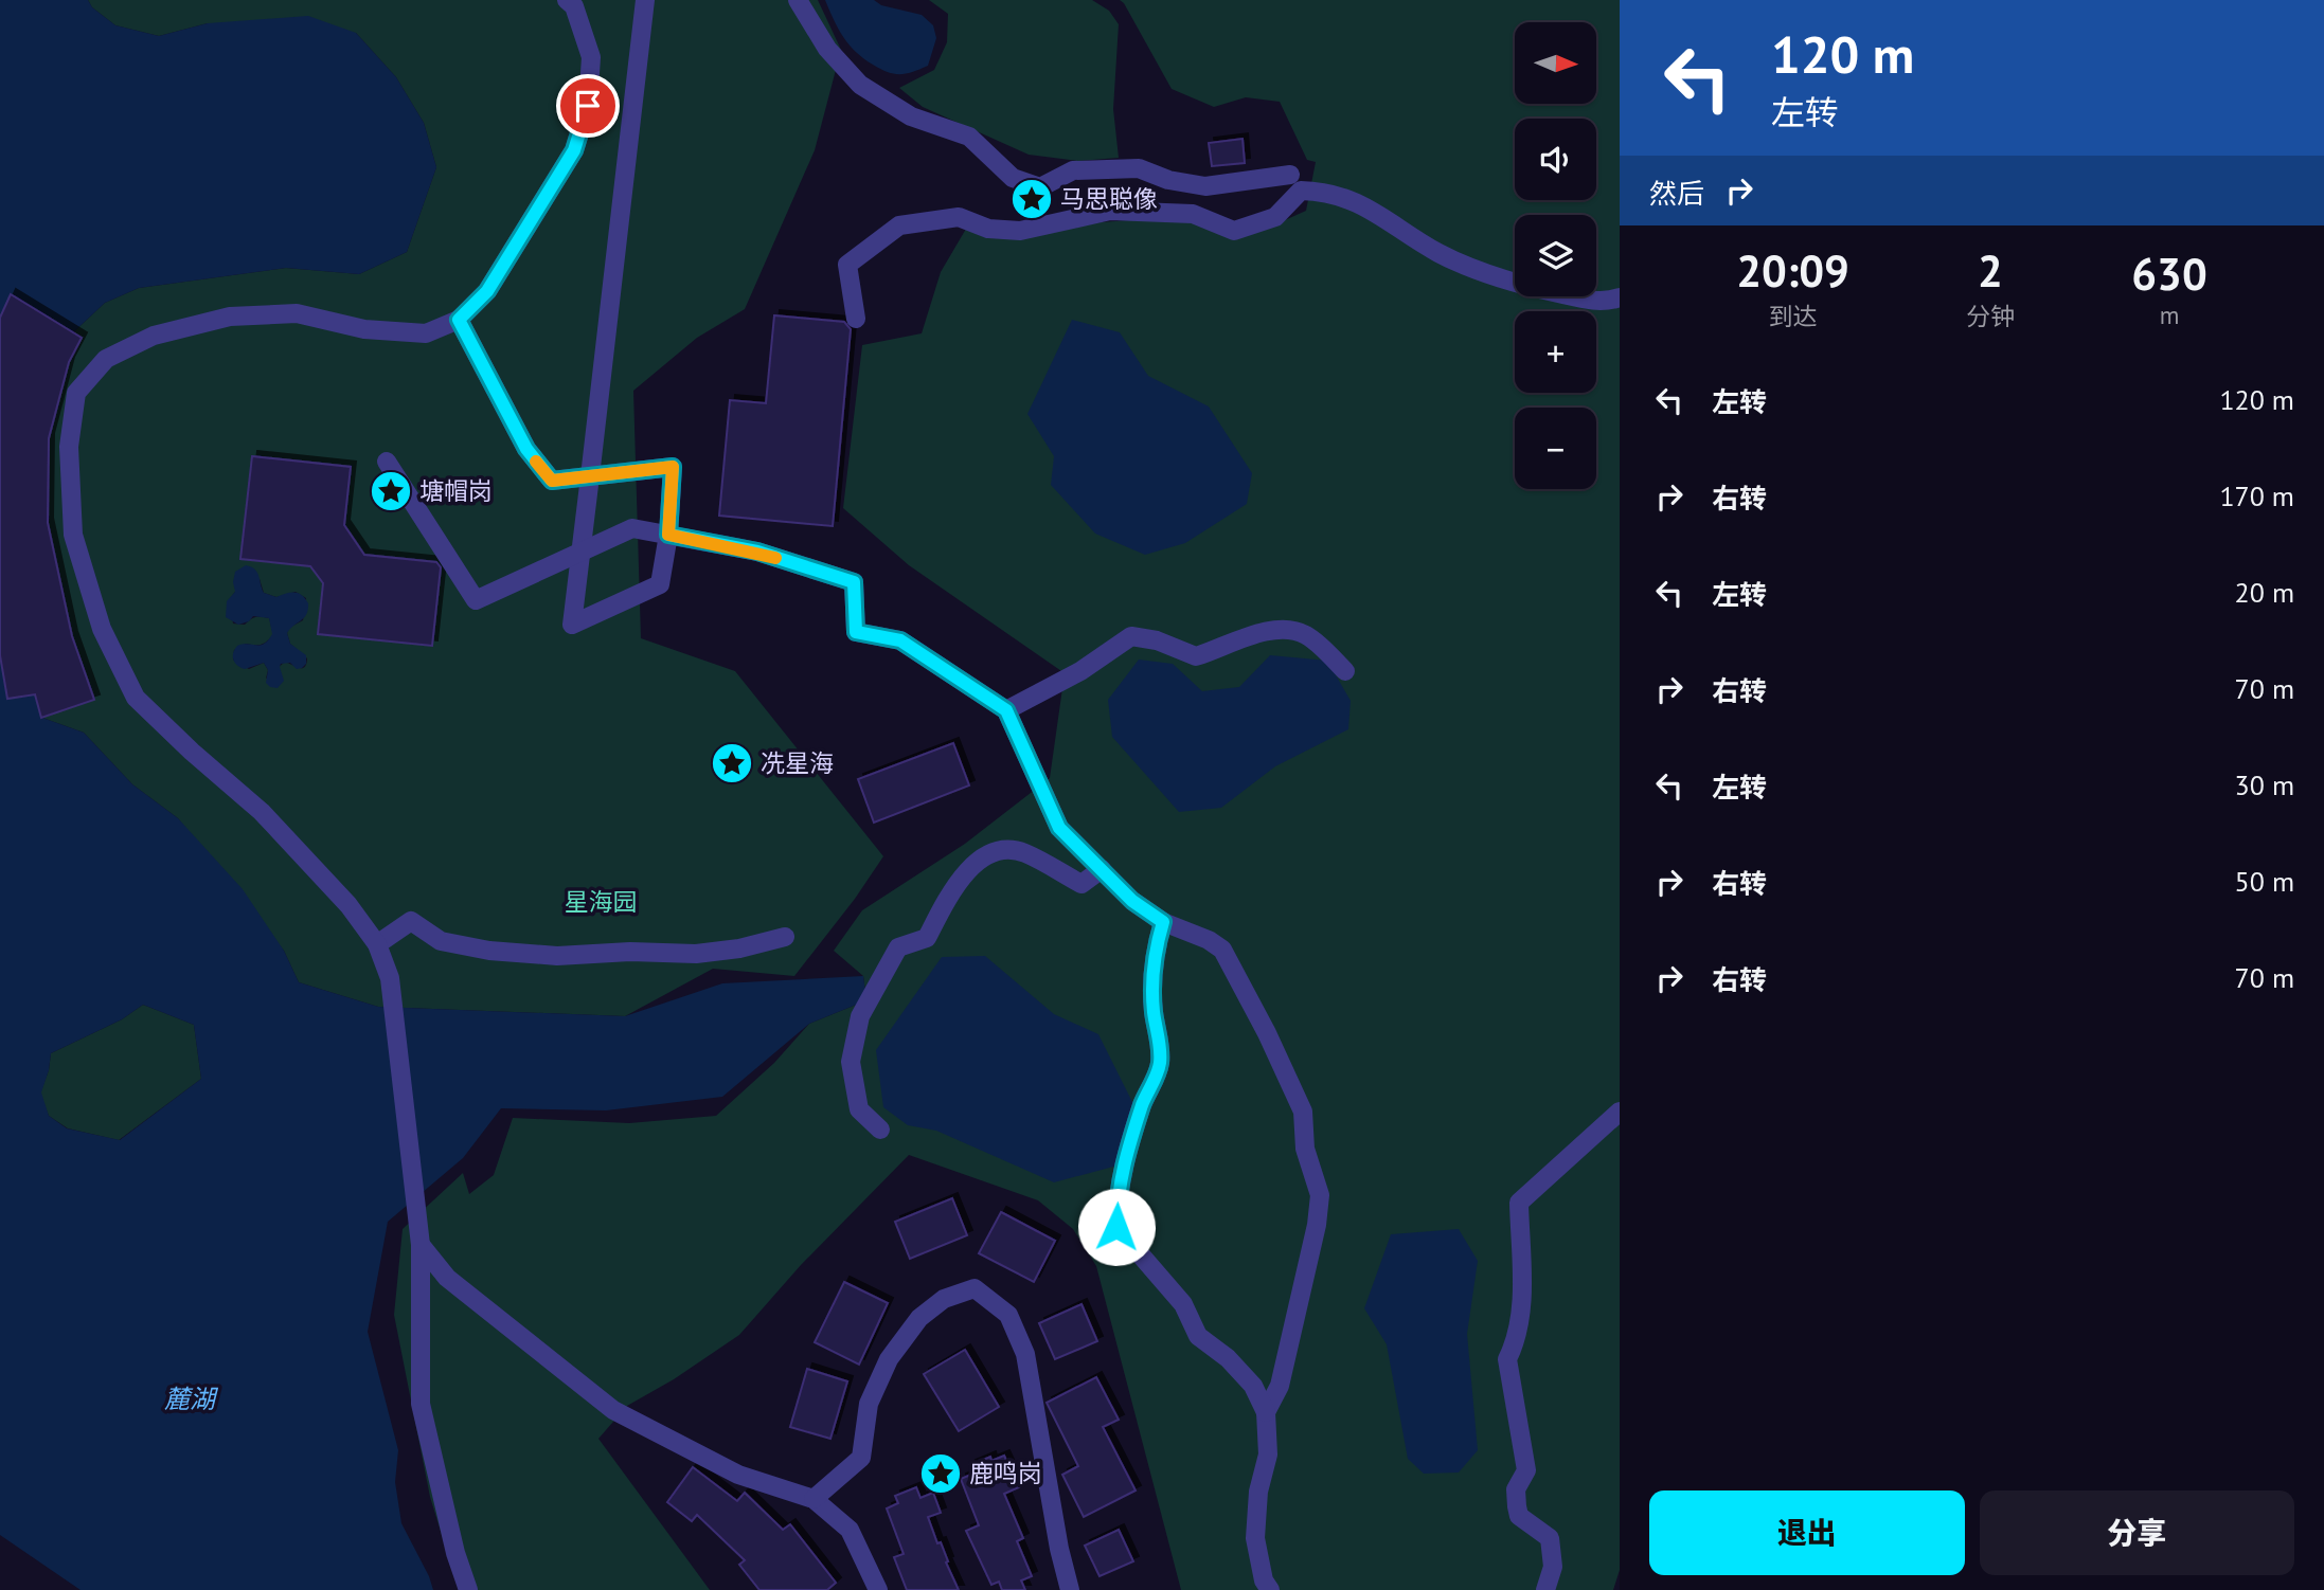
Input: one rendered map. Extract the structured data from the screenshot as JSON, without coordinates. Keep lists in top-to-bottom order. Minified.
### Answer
{"water":["麓湖"],"parks":["星海园"],"places":{"place":["马思聪像","塘帽岗","冼星海","鹿鸣岗"]},"north":"right","page":{"turn":["120 m","左转"],"map_buttons":["+","−"],"then":"然后","eta":["20:09","到达","2","分钟","630","m"],"list":[{"name":"左转","value":"120 m"},{"name":"右转","value":"170 m"},{"name":"左转","value":"20 m"},{"name":"右转","value":"70 m"},{"name":"左转","value":"30 m"},{"name":"右转","value":"50 m"},{"name":"右转","value":"70 m"}],"buttons":["退出","分享"]}}
